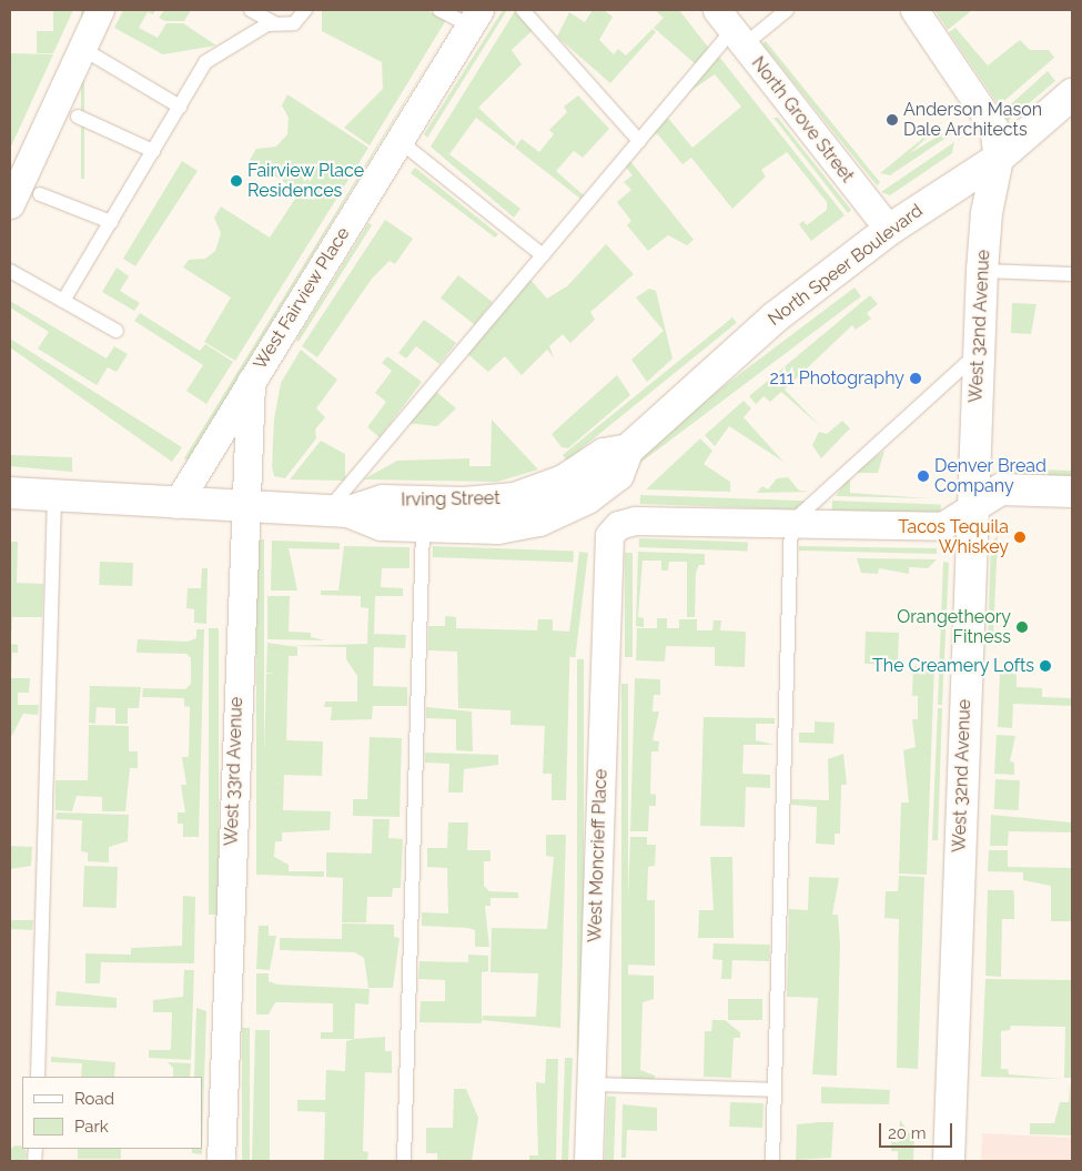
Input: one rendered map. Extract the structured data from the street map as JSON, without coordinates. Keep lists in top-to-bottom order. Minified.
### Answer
{"streets":{"main road":["North Speer Boulevard","West 32nd Avenue","Irving Street"],"street":["North Grove Street","West Fairview Place","West 33rd Avenue","West Moncrieff Place"]},"crossings":[["North Grove Street","North Speer Boulevard"],["North Speer Boulevard","West 32nd Avenue"],["North Speer Boulevard","Irving Street"],["West Fairview Place","Irving Street"],["West Fairview Place","West 33rd Avenue"],["Irving Street","West 33rd Avenue"]],"places":["Anderson Mason Dale Architects","Fairview Place Residences","211 Photography","Denver Bread Company","Tacos Tequila Whiskey","Orangetheory Fitness","The Creamery Lofts"],"legend":["Road","Park"],"scale_bar":"20 m"}
